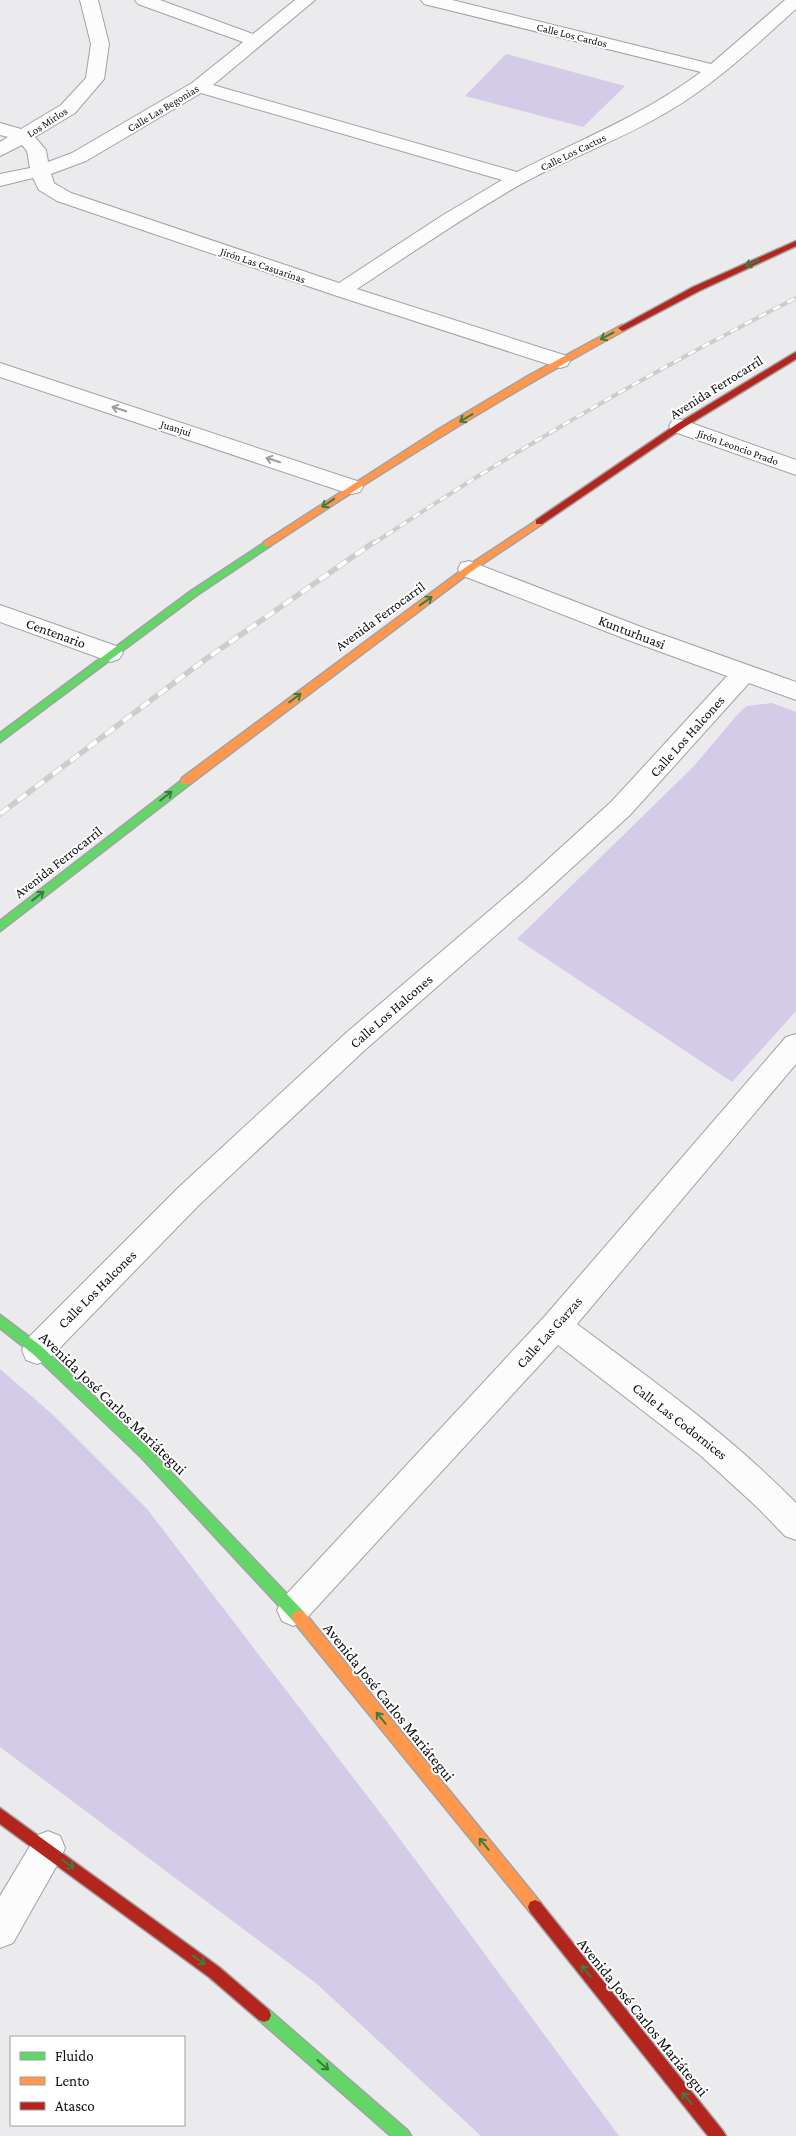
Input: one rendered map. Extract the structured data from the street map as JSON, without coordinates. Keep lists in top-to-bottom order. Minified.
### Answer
{"streets":{"main road":["Avenida Ferrocarril","Avenida José Carlos Mariátegui"],"street":["Calle Los Cardos","Calle Las Begonias","Los Mirlos","Calle Los Cactus","Jirón Las Casuarinas","Juanjui","Jirón Leoncio Prado","Kunturhuasi","Centenario","Calle Los Halcones","Calle Las Garzas","Calle Las Codornices"]},"crossings":[["Calle Los Cardos","Calle Los Cactus"],["Calle Las Begonias","Jirón Las Casuarinas"],["Los Mirlos","Jirón Las Casuarinas"],["Calle Los Cactus","Jirón Las Casuarinas"],["Avenida Ferrocarril","Jirón Leoncio Prado"],["Avenida Ferrocarril","Kunturhuasi"],["Kunturhuasi","Calle Los Halcones"],["Calle Los Halcones","Avenida José Carlos Mariátegui"],["Calle Las Garzas","Avenida José Carlos Mariátegui"],["Calle Las Garzas","Calle Las Codornices"]],"one_way":["Avenida Ferrocarril","Juanjui","Avenida José Carlos Mariátegui"],"legend":["Fluido","Lento","Atasco"]}
